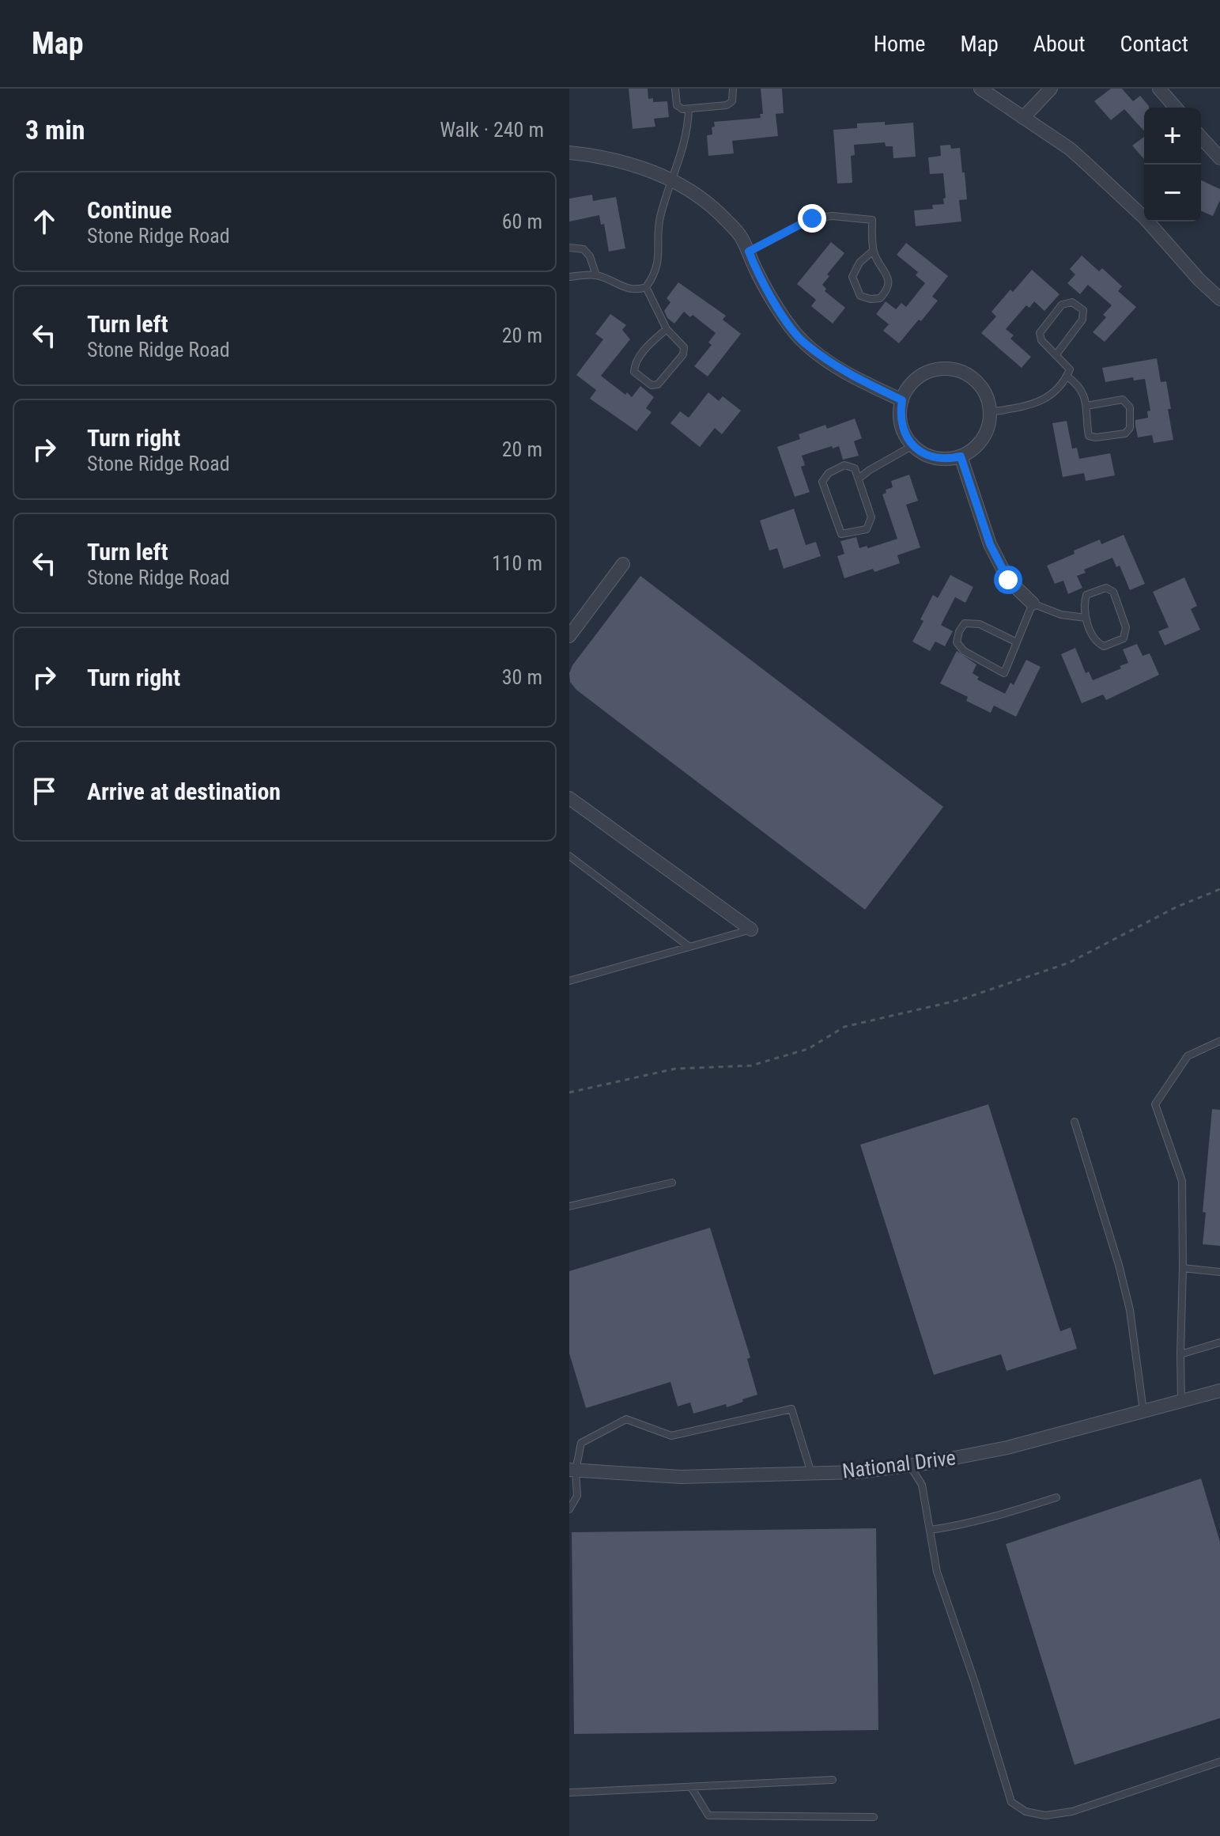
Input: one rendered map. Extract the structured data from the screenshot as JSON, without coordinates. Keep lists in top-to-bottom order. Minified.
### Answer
{"streets":{"street":["National Drive"]},"page":{"header":"Map","nav":["Home","Map","About","Contact"],"heading":["3 min","Walk · 240 m"],"map_buttons":["+","−"],"list":[["Continue","Stone Ridge Road","60 m"],["Turn left","Stone Ridge Road","20 m"],["Turn right","Stone Ridge Road","20 m"],["Turn left","Stone Ridge Road","110 m"],["Turn right","30 m"],"Arrive at destination"]}}
